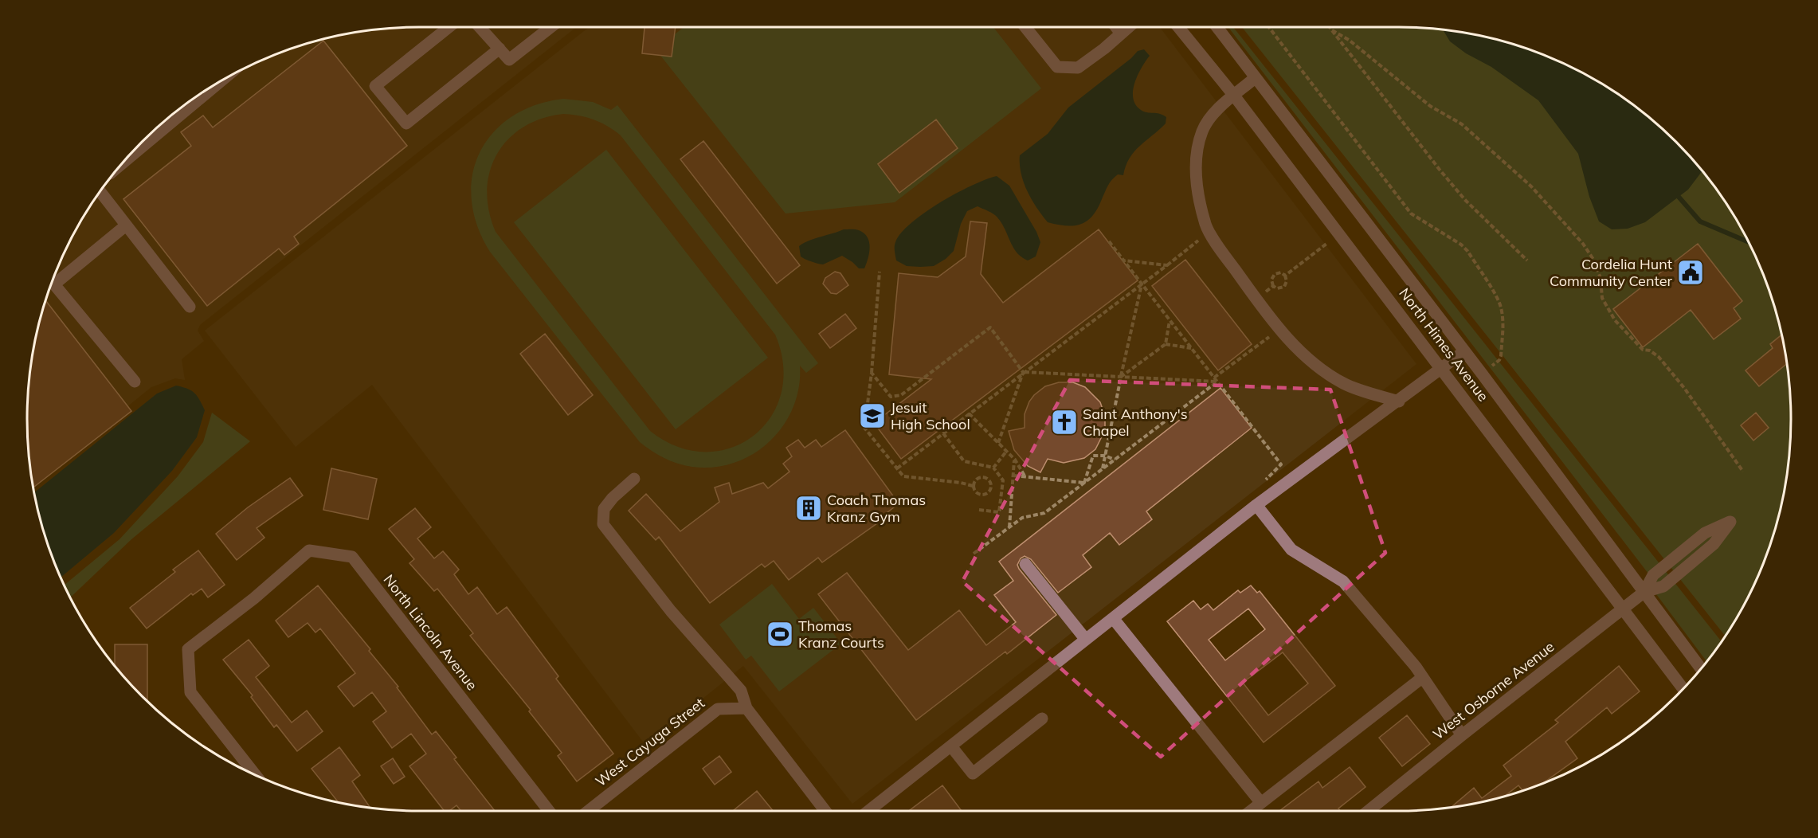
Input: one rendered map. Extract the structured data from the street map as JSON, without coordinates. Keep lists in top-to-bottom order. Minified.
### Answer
{"streets":{"street":["North Himes Avenue","North Lincoln Avenue","West Osborne Avenue","West Cayuga Street"]},"crossings":[["North Himes Avenue","West Osborne Avenue"]],"places":{"public building":["Cordelia Hunt Community Center"],"school or university":["Jesuit High School"],"church":["Saint Anthony's Chapel"],"building":["Coach Thomas Kranz Gym"],"sports":["Thomas Kranz Courts"]}}
